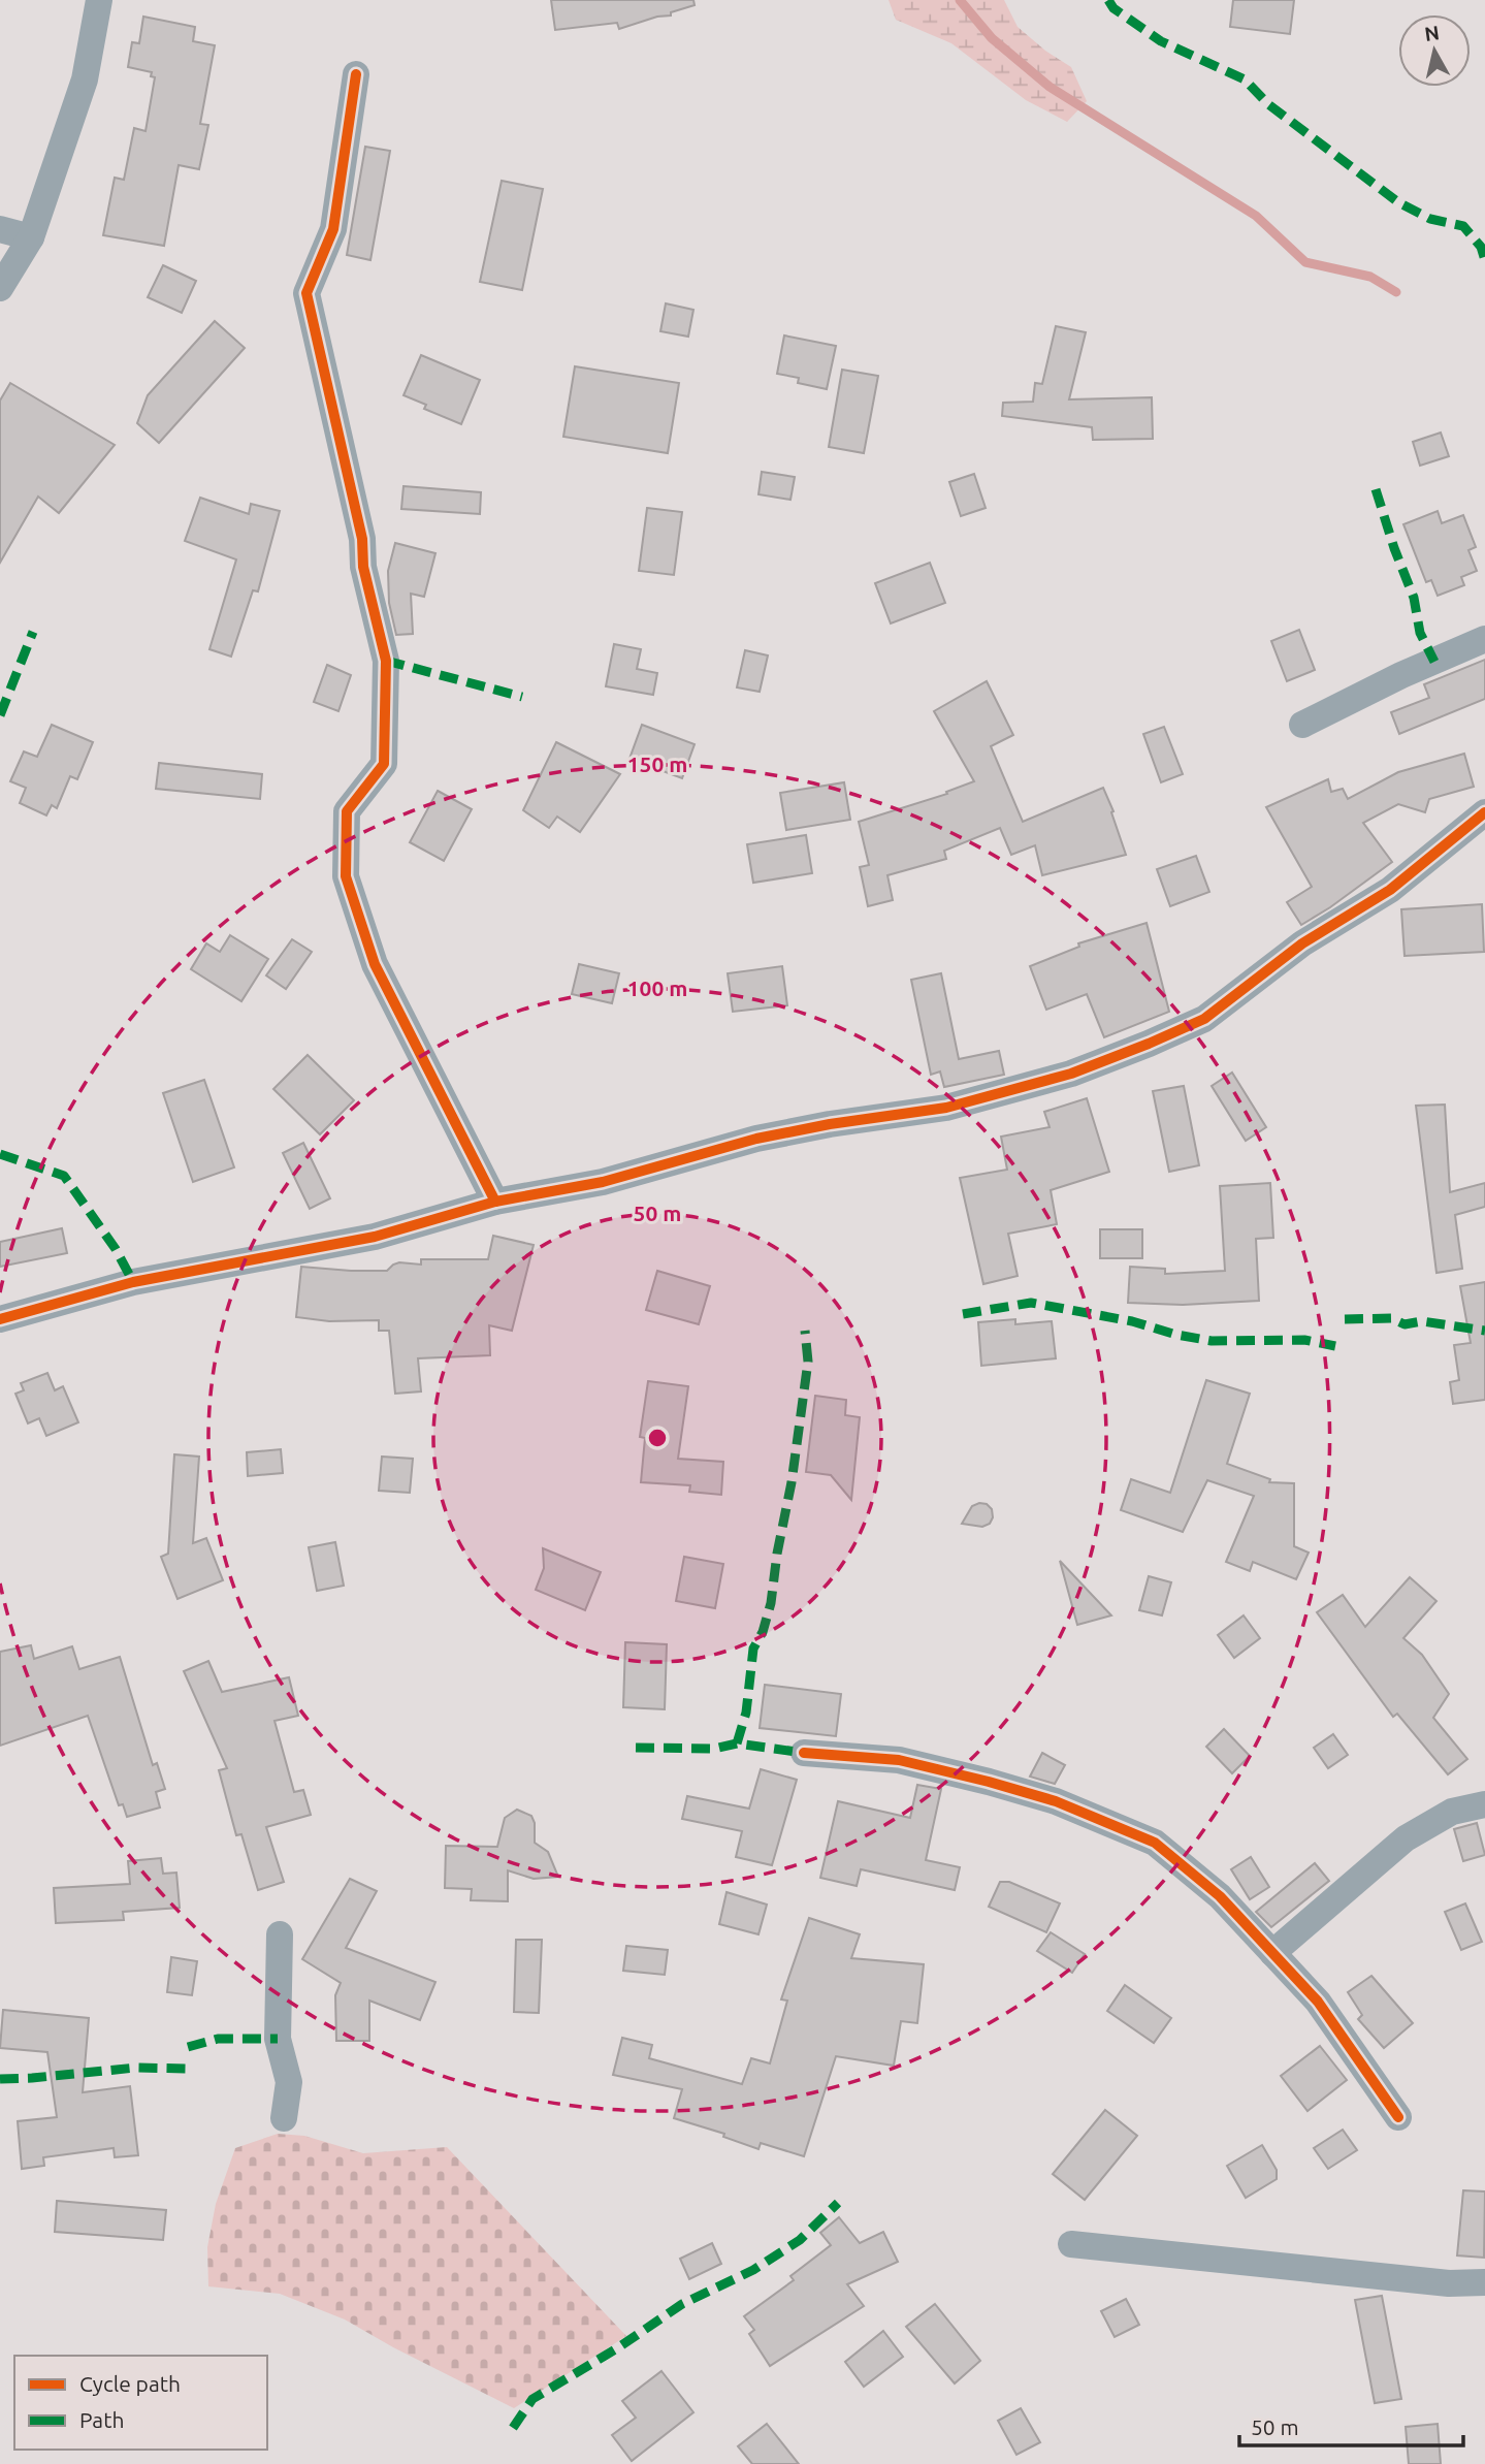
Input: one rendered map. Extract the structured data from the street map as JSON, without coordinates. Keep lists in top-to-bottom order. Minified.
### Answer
{"legend":["Cycle path","Path"],"scale_bar":"50 m","north":"top","rings":["150 m","100 m","50 m"]}
